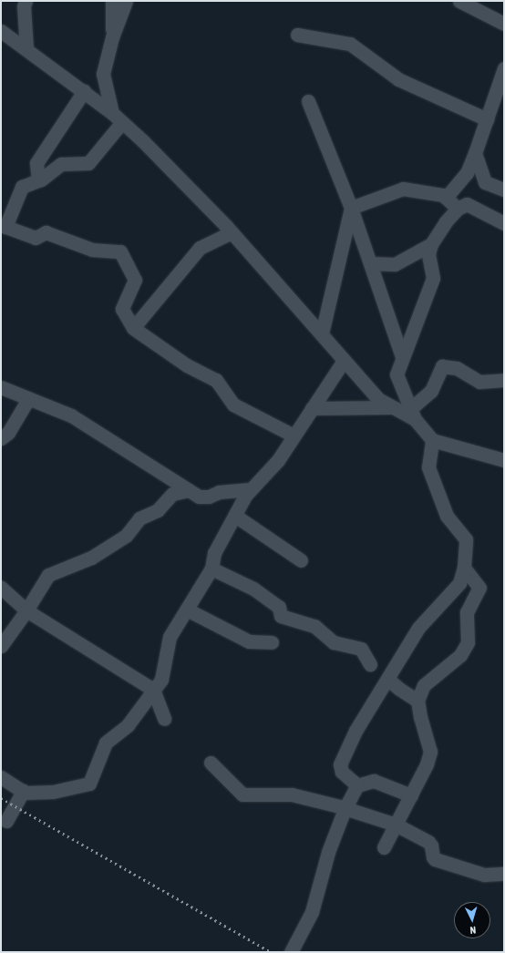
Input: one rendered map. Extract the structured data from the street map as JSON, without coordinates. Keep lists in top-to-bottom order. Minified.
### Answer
{"north":"bottom"}
